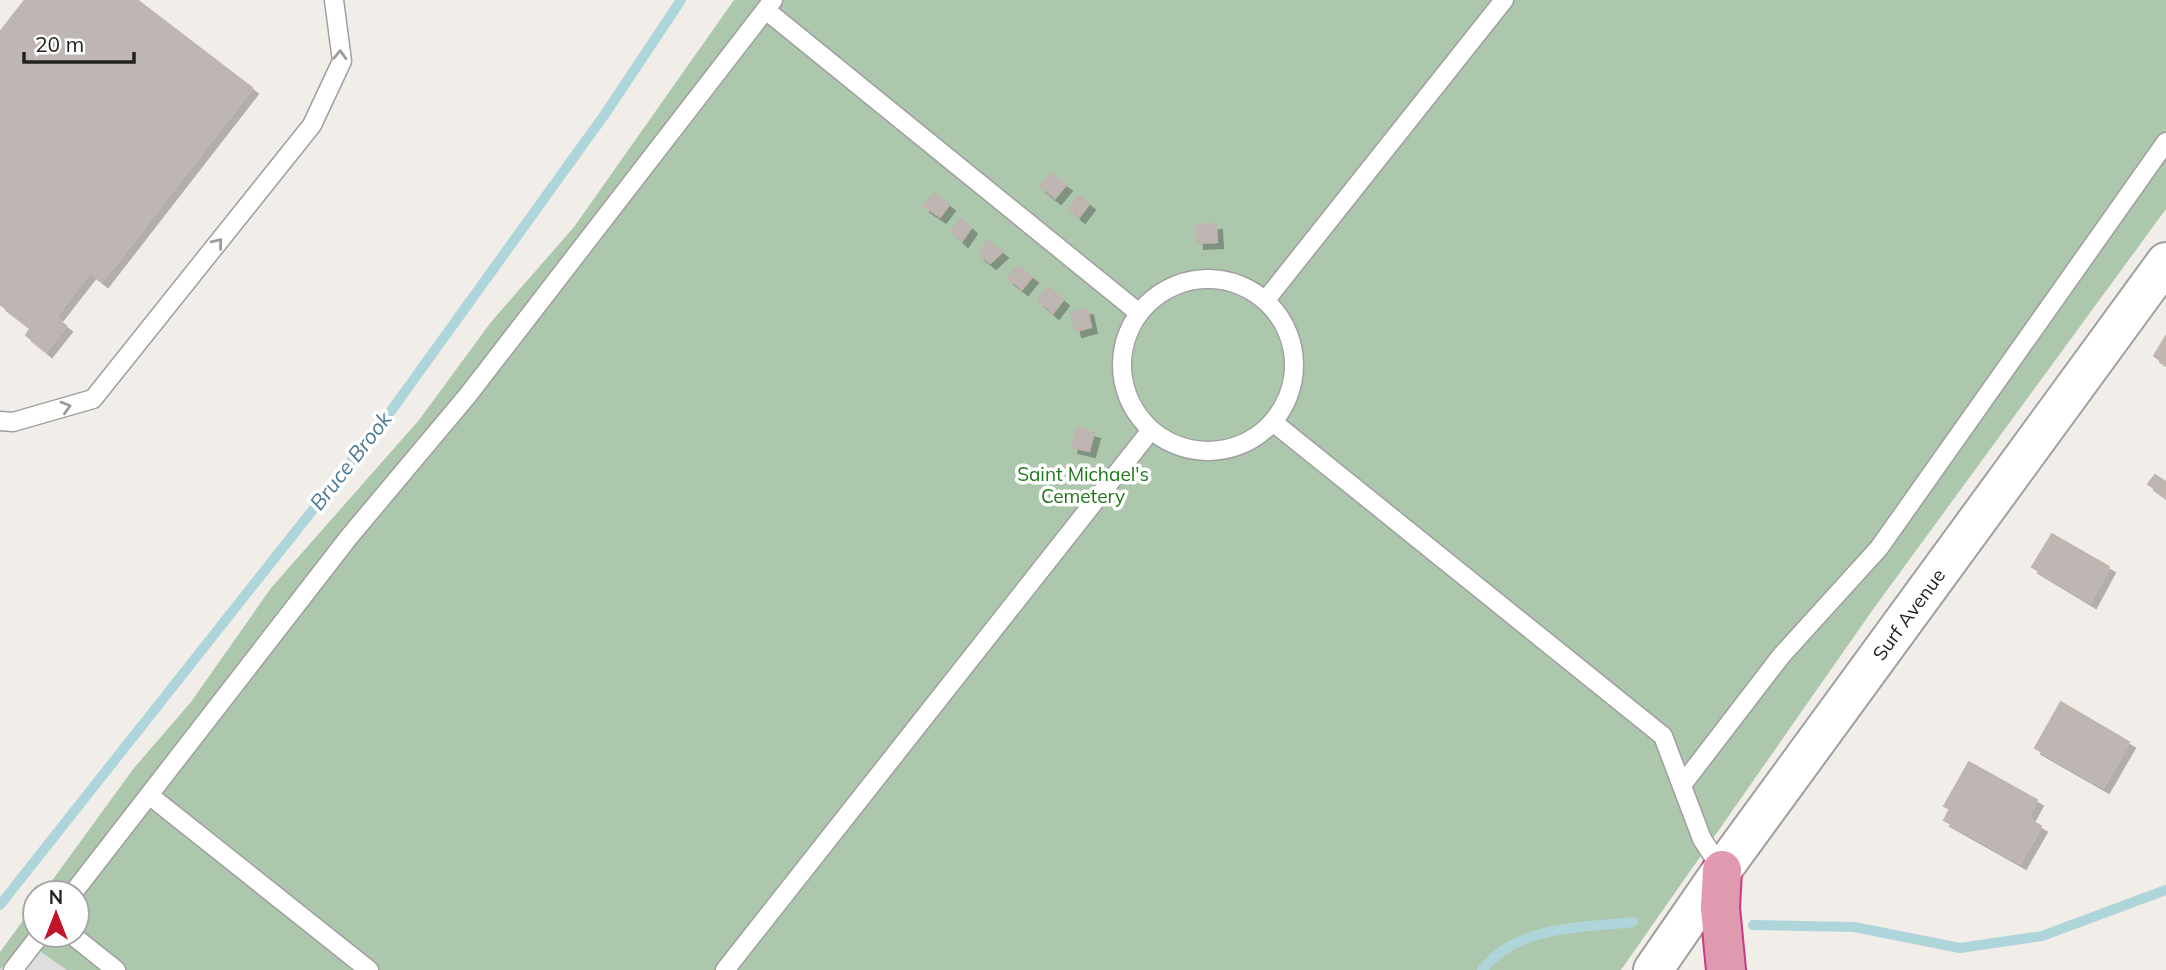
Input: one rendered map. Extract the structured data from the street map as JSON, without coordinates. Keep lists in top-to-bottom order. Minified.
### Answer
{"streets":{"street":["Surf Avenue"]},"water":["Bruce Brook"],"parks":["Saint Michael's Cemetery"],"scale_bar":"20 m","north":"top"}
